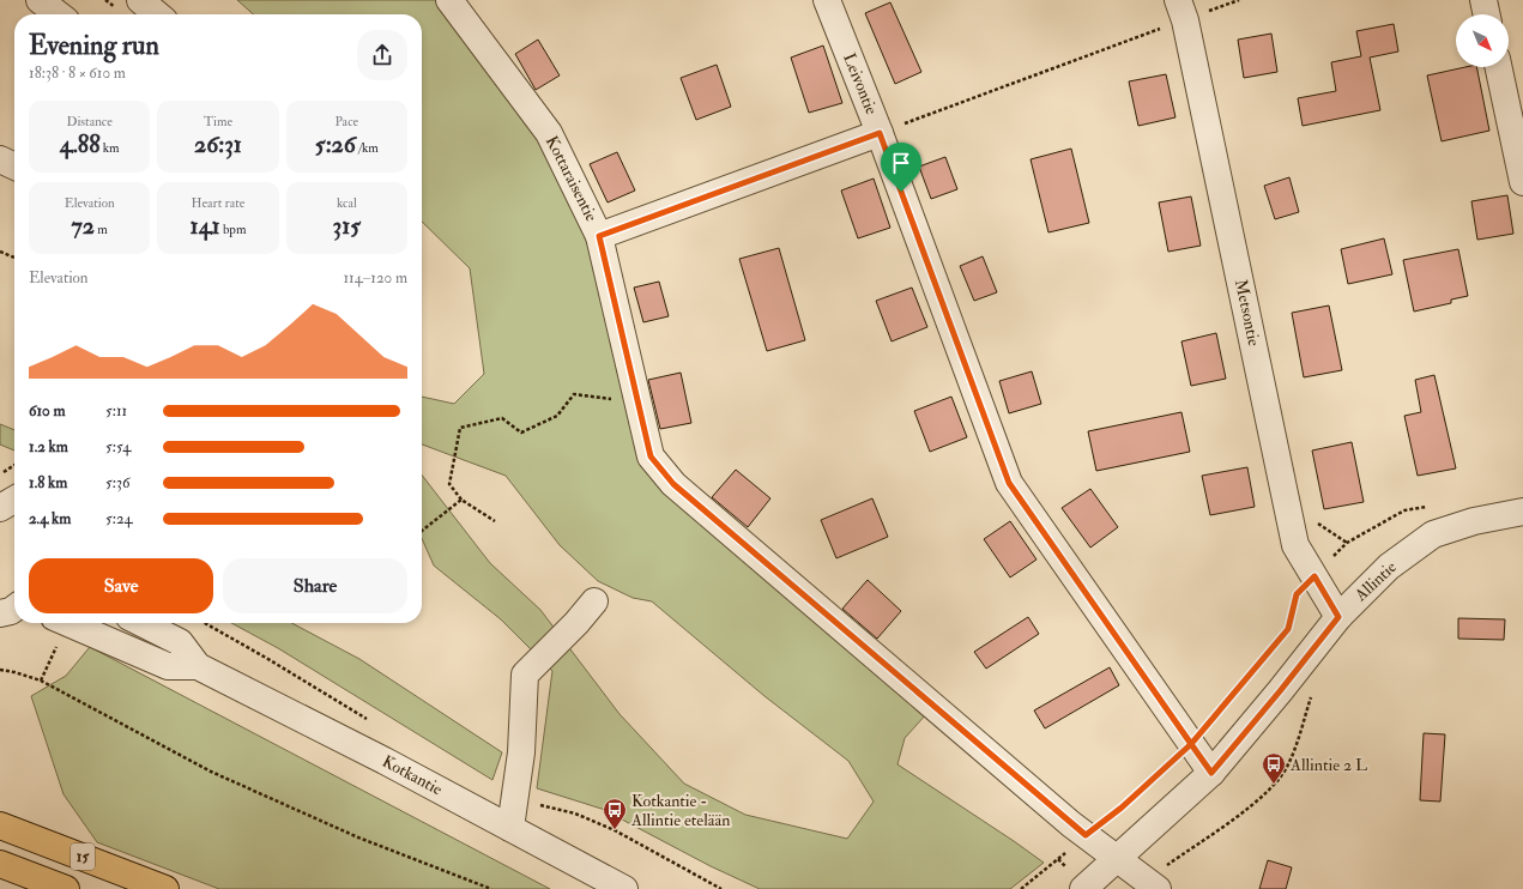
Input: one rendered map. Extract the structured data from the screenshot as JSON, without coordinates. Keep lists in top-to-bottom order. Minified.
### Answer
{"streets":{"highway":["15"],"street":["Leivontie","Kottaraisentie","Metsontie","Allintie","Kotkantie"]},"crossings":[["Leivontie","Allintie"],["Kottaraisentie","Allintie"],["Metsontie","Allintie"]],"places":{"bus stop":["Allintie 2 L","Kotkantie - Allintie etelään"]},"north":"bottom right","page":{"heading":["Evening run","18:38 · 8 × 610 m"],"stats":[["Distance","4.88 km"],["Time","26:31"],["Pace","5:26 /km"],["Elevation","72 m"],["Heart rate","141 bpm"],["kcal","315"]],"chart":["Elevation","114–120 m"],"list":[{"name":"610 m","note":"5:11"},{"name":"1.2 km","note":"5:54"},{"name":"1.8 km","note":"5:36"},{"name":"2.4 km","note":"5:24"}],"buttons":["Save","Share"]}}
